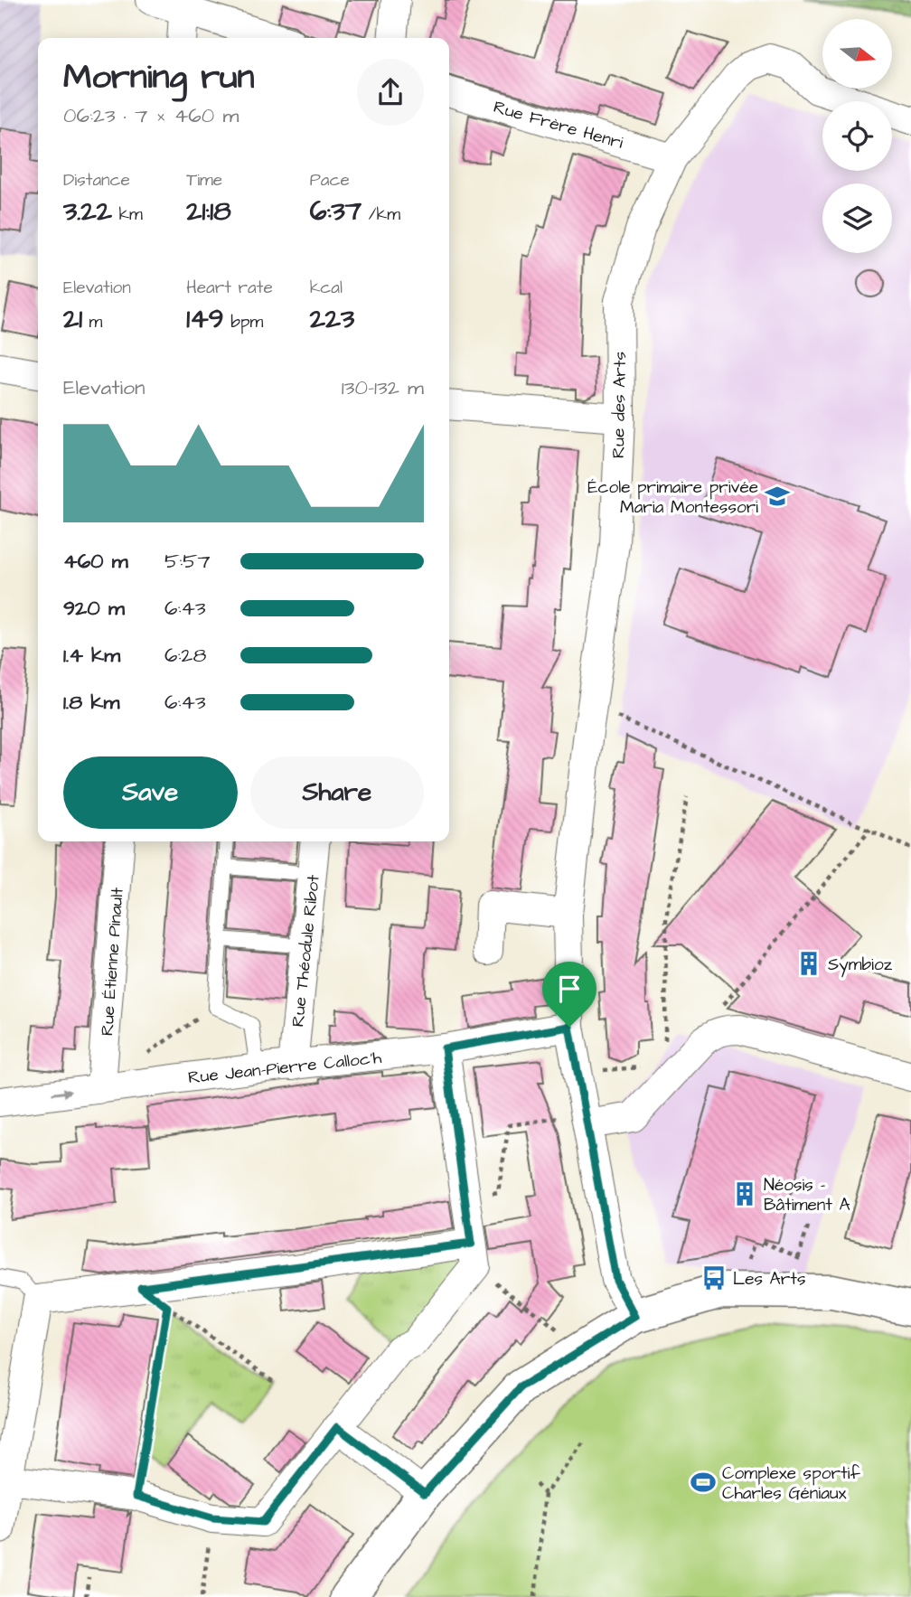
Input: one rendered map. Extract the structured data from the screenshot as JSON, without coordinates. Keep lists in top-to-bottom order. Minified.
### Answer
{"streets":{"street":["Rue Frère Henri","Rue des Arts","Rue Théodule Ribot","Rue Étienne Pinault","Rue Jean-Pierre Calloc'h"]},"crossings":[["Rue Frère Henri","Rue des Arts"],["Rue des Arts","Rue Jean-Pierre Calloc'h"],["Rue Théodule Ribot","Rue Jean-Pierre Calloc'h"],["Rue Étienne Pinault","Rue Jean-Pierre Calloc'h"]],"places":{"school or university":["École primaire privée Maria Montessori"],"building":["Symbioz","Néosis - Bâtiment A"],"bus stop":["Les Arts"],"sports":["Complexe sportif Charles Géniaux"]},"north":"right","page":{"heading":["Morning run","06:23 · 7 × 460 m"],"stats":[["Distance","3.22 km"],["Time","21:18"],["Pace","6:37 /km"],["Elevation","21 m"],["Heart rate","149 bpm"],["kcal","223"]],"chart":["Elevation","130–132 m"],"list":[{"name":"460 m","note":"5:57"},{"name":"920 m","note":"6:43"},{"name":"1.4 km","note":"6:28"},{"name":"1.8 km","note":"6:43"}],"buttons":["Save","Share"]}}
